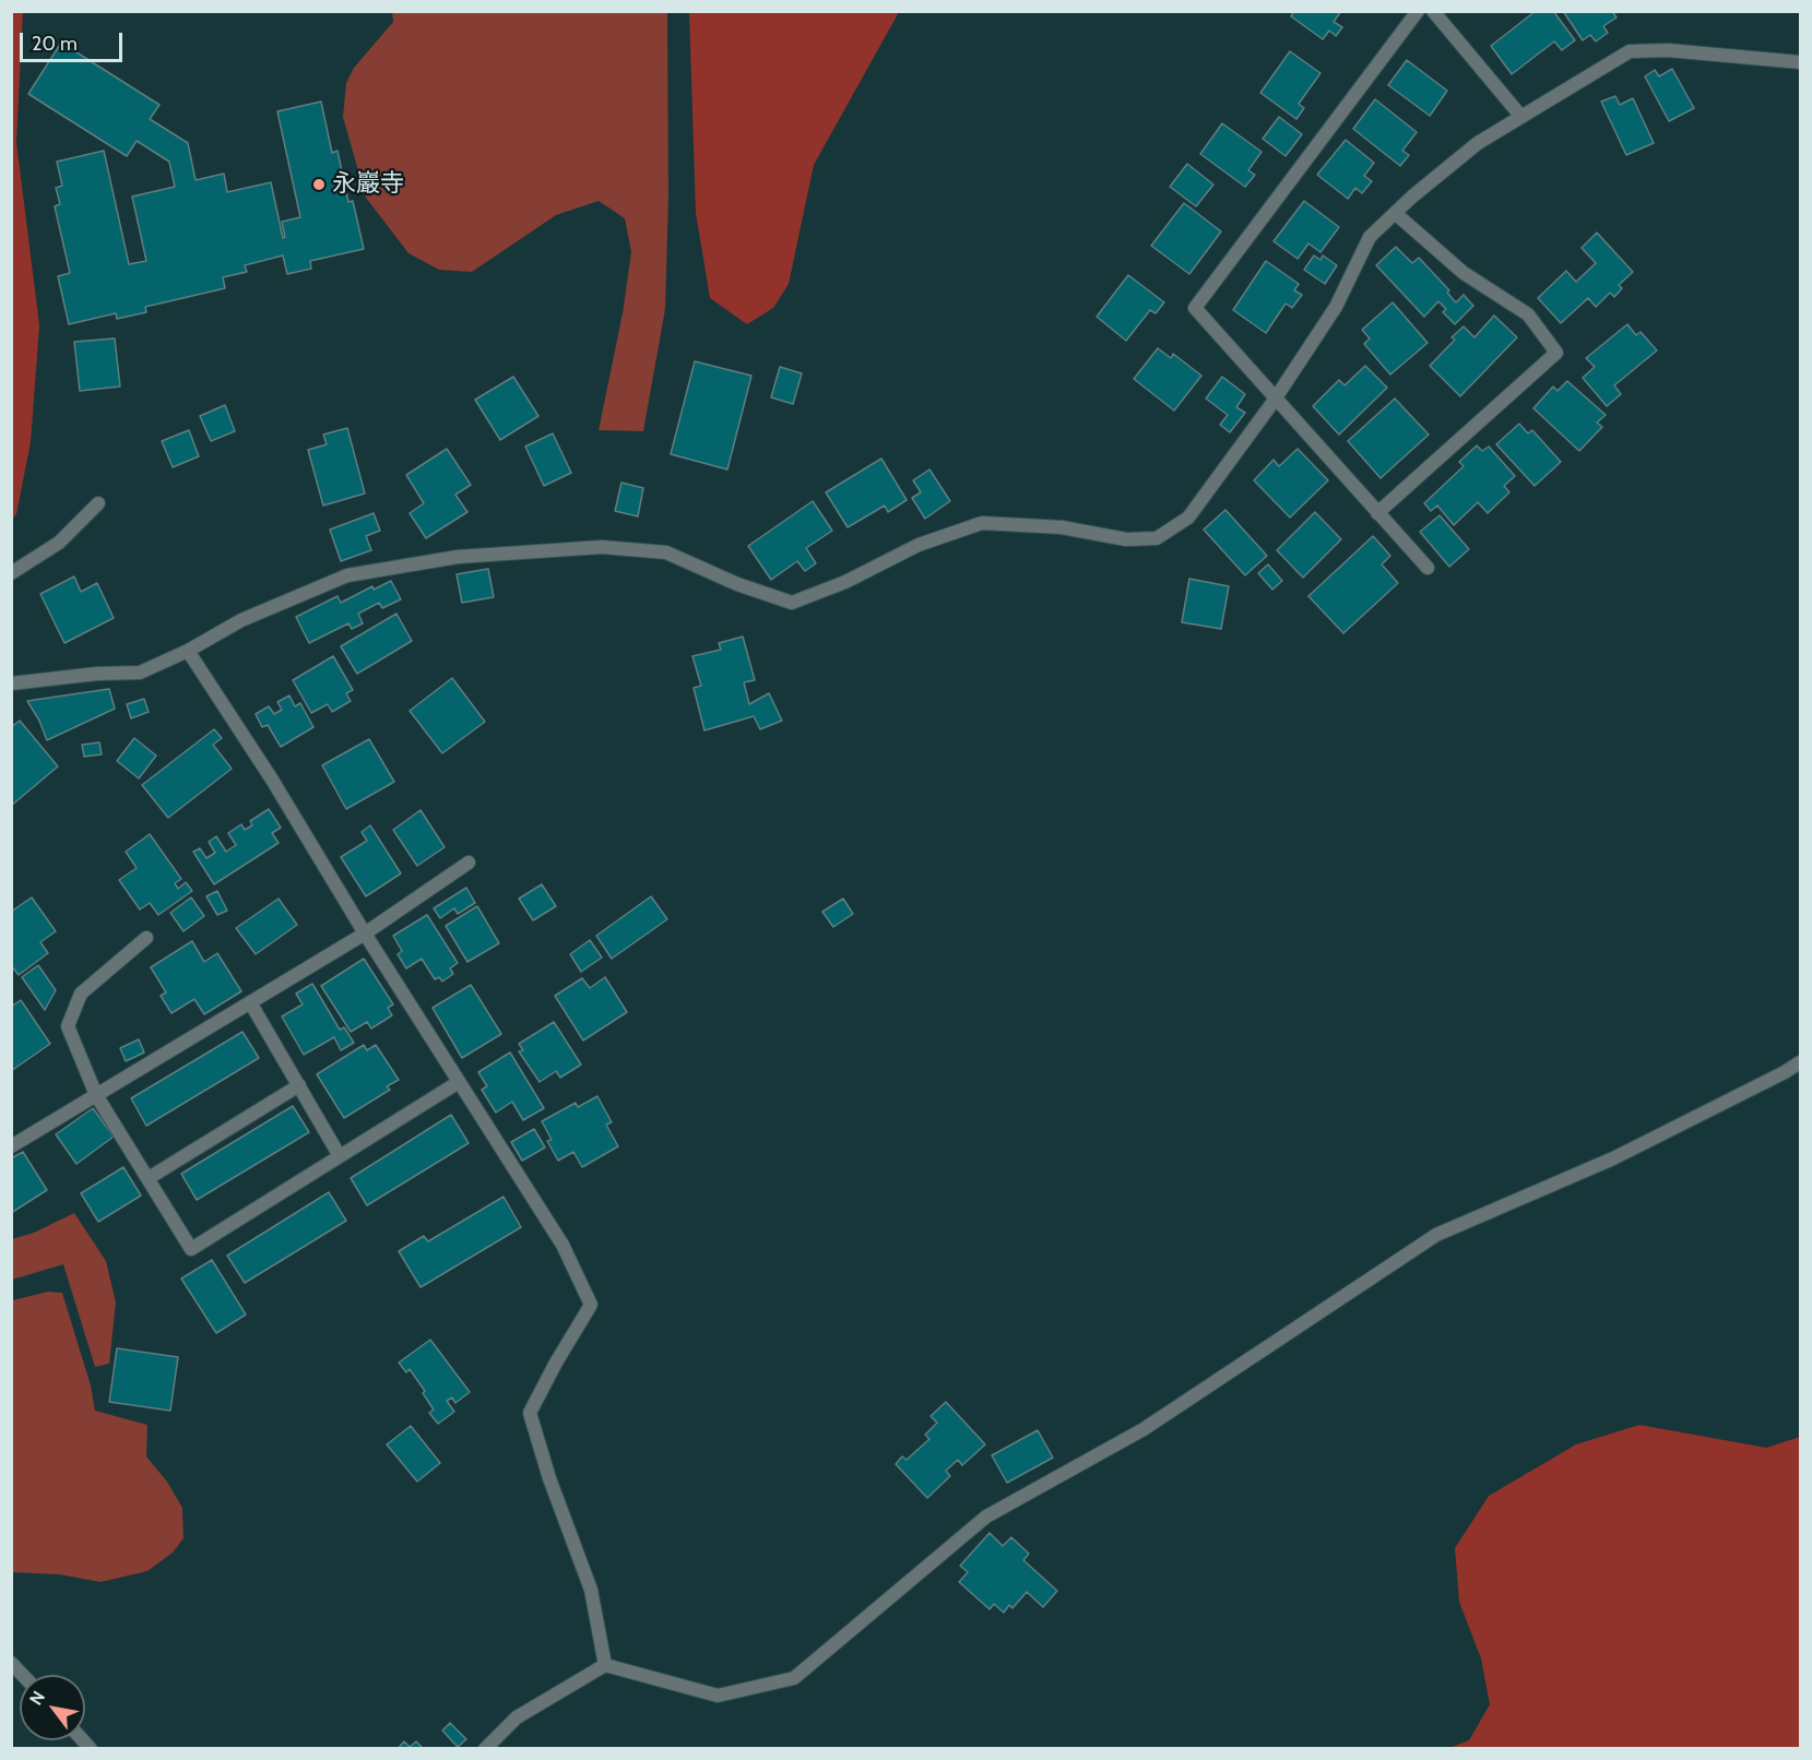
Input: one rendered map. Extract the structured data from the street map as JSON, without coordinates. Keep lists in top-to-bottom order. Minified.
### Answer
{"places":["永巖寺"],"scale_bar":"20 m","north":"top left"}
